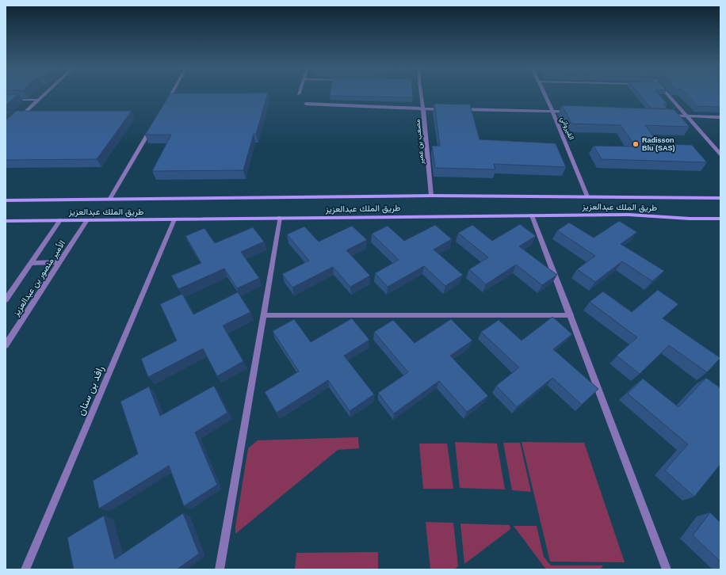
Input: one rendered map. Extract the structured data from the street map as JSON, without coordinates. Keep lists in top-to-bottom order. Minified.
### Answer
{"streets":{"main road":["طريق الملك عبدالعزيز"],"street":["القيرواني","مصعب بن عمير","الأمير منصور بن عبدالعزيز","رافد بن سنان"]},"crossings":[["القيرواني","طريق الملك عبدالعزيز"],["مصعب بن عمير","طريق الملك عبدالعزيز"],["طريق الملك عبدالعزيز","الأمير منصور بن عبدالعزيز"],["طريق الملك عبدالعزيز","رافد بن سنان"]],"places":["Radisson Blu (SAS)"]}
